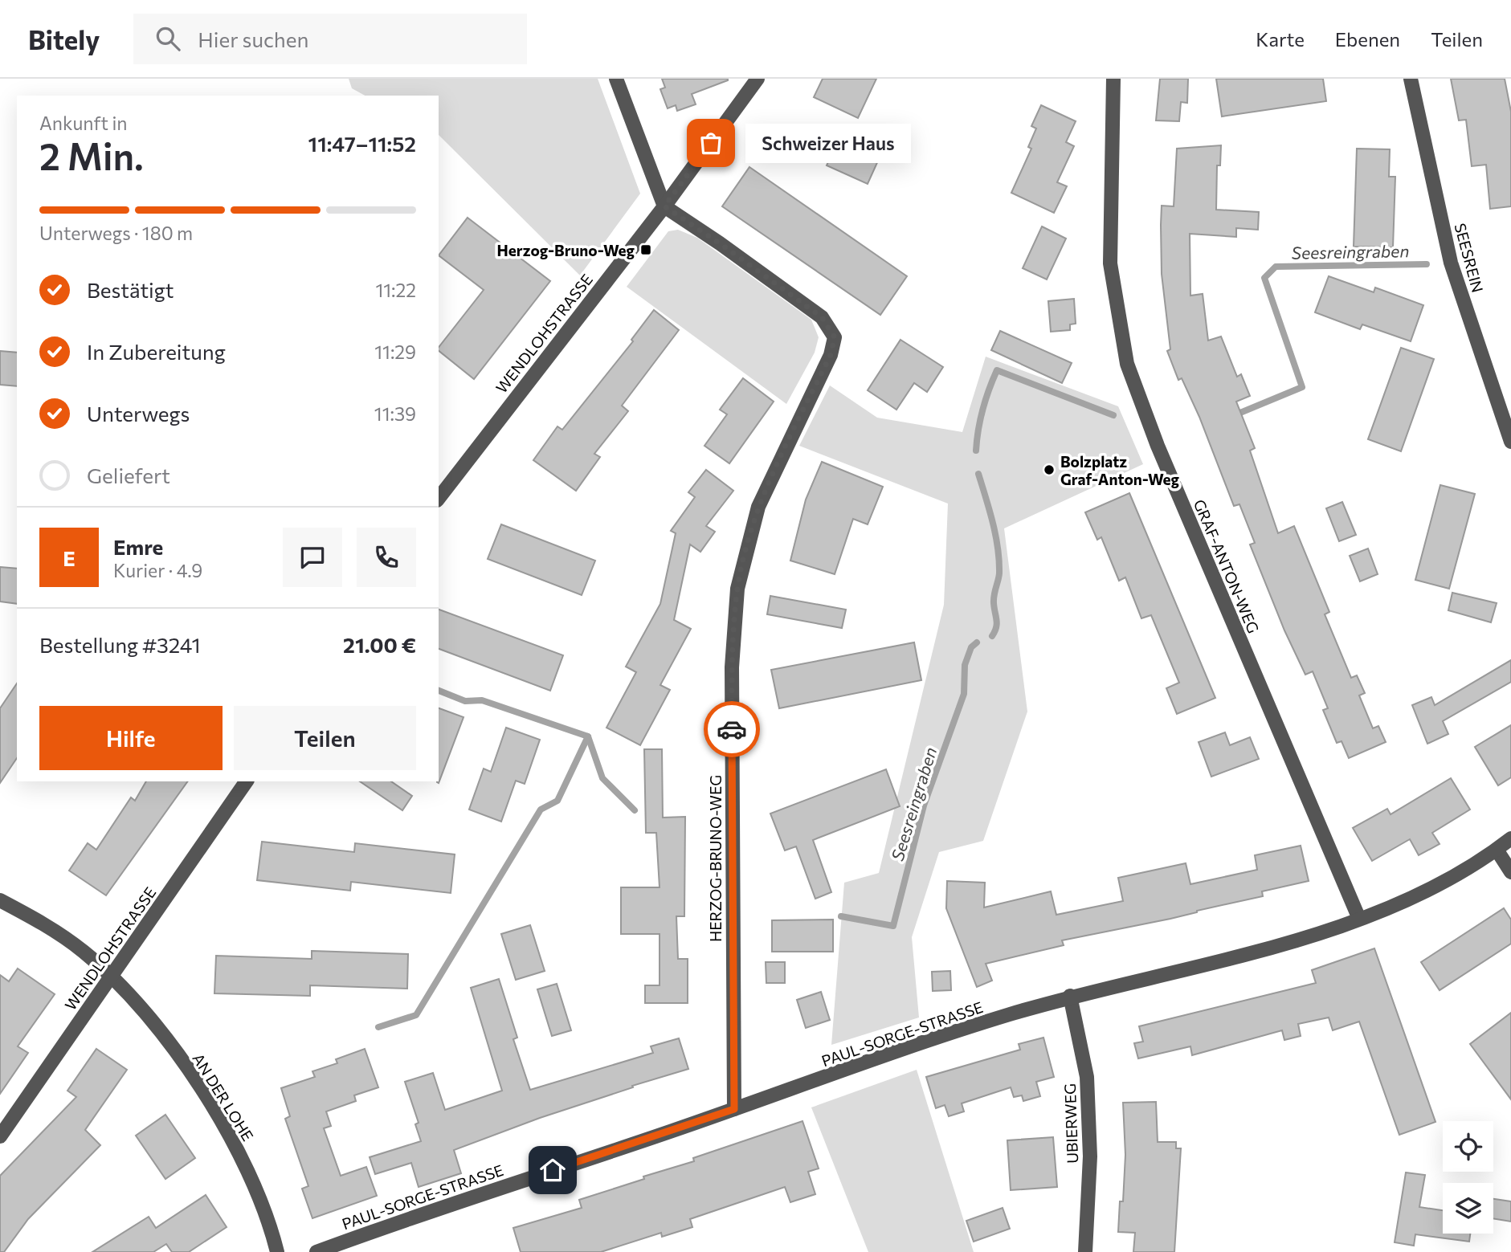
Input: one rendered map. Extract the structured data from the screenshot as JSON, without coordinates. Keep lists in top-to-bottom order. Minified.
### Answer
{"streets":{"street":["SEESREIN","WENDLOHSTRASSE","GRAF-ANTON-WEG","HERZOG-BRUNO-WEG","PAUL-SORGE-STRASSE","AN DER LOHE","UBIERWEG"]},"crossings":[["WENDLOHSTRASSE","HERZOG-BRUNO-WEG"],["WENDLOHSTRASSE","AN DER LOHE"],["GRAF-ANTON-WEG","PAUL-SORGE-STRASSE"],["HERZOG-BRUNO-WEG","PAUL-SORGE-STRASSE"],["PAUL-SORGE-STRASSE","UBIERWEG"]],"water":["Seesreingraben"],"places":{"other":["Schweizer Haus","Bolzplatz Graf-Anton-Weg"],"transit":["Herzog-Bruno-Weg"]},"page":{"header":"Bitely","search":"Hier suchen","nav":["Karte","Ebenen","Teilen"],"heading":["2 Min.","Ankunft in","11:47–11:52"],"panel":["Emre","Kurier · 4.9","Bestellung #3241","21.00 €"],"bubble":"Schweizer Haus","bar":"Unterwegs · 180 m","list":[["Bestätigt","11:22"],["In Zubereitung","11:29"],["Unterwegs","11:39"],"Geliefert"],"round":"E","buttons":["Hilfe","Teilen"]}}
